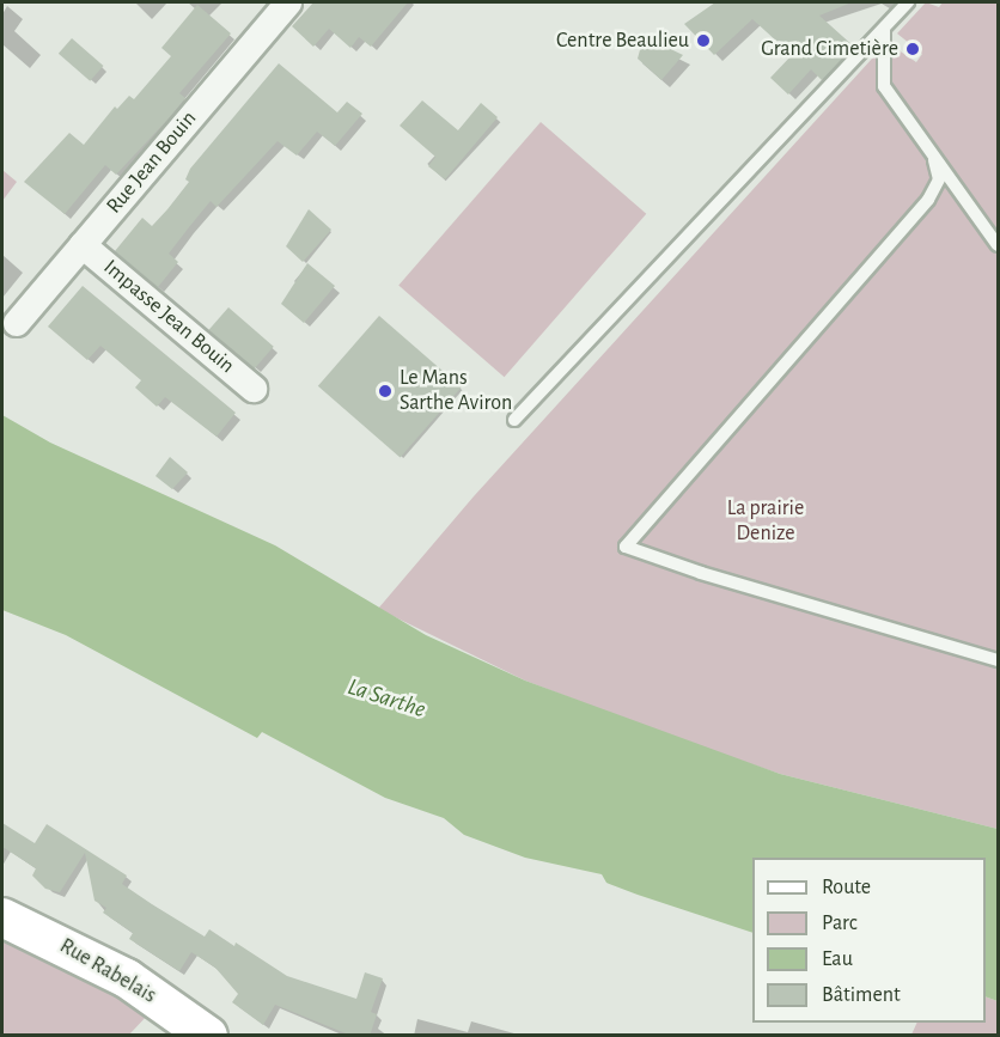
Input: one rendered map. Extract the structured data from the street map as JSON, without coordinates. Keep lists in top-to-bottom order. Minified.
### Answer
{"streets":{"street":["Rue Jean Bouin","Impasse Jean Bouin","Rue Rabelais"]},"crossings":[["Rue Jean Bouin","Impasse Jean Bouin"]],"water":["La Sarthe"],"parks":["La prairie Denize"],"places":["Centre Beaulieu","Grand Cimetière","Le Mans Sarthe Aviron"],"legend":["Route","Parc","Eau","Bâtiment"]}
